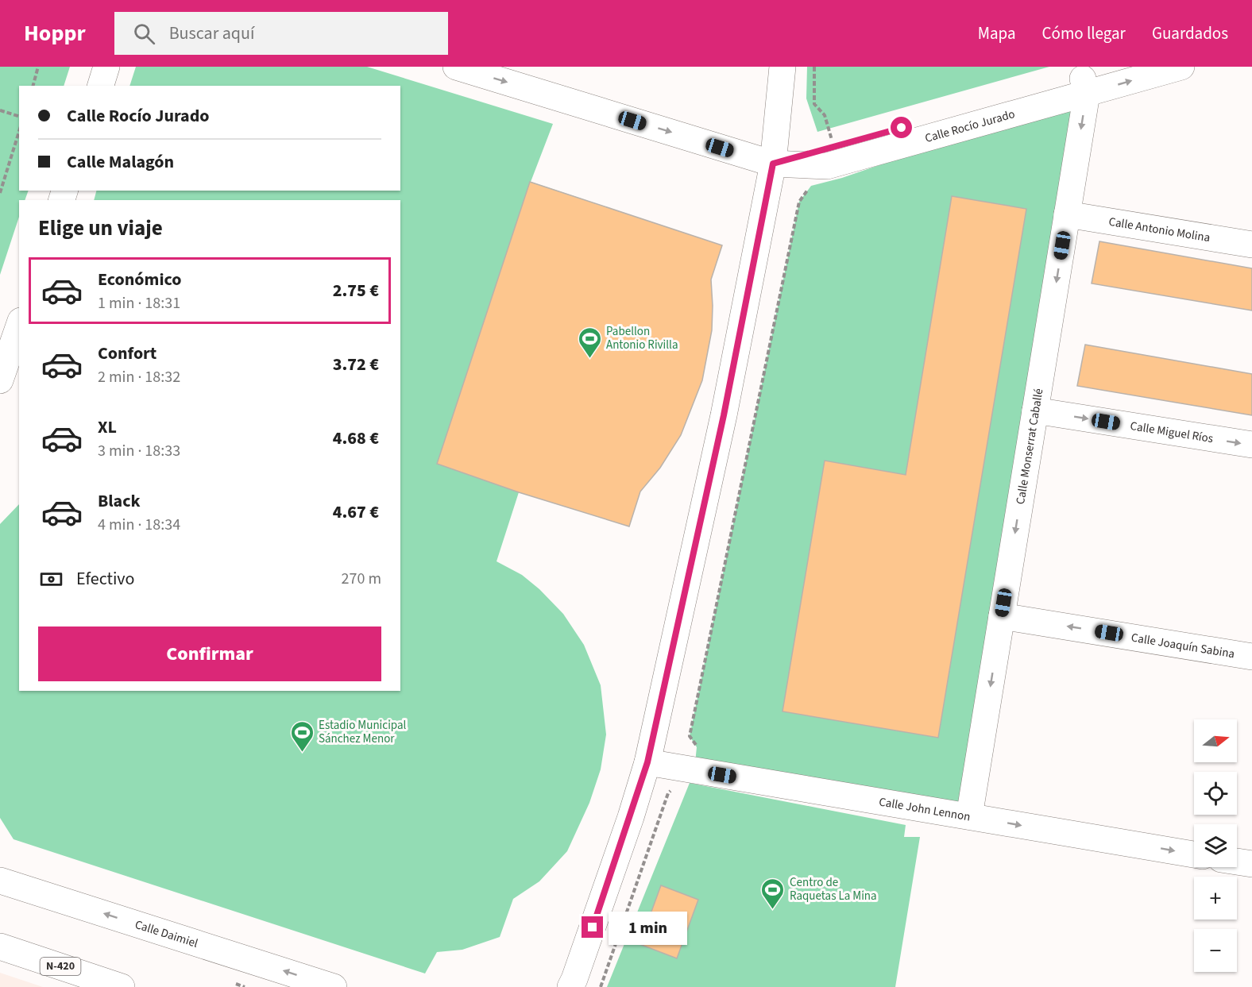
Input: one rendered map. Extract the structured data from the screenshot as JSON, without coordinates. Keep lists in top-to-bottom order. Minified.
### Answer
{"streets":{"main road":["Calle Rocío Jurado","Calle Antonio Molina","Calle Miguel Ríos","Calle Monserrat Caballé","Calle Joaquín Sabina","Calle John Lennon","Calle Daimiel","N-420"]},"crossings":[["Calle Rocío Jurado","Calle Monserrat Caballé"],["Calle Antonio Molina","Calle Monserrat Caballé"],["Calle Miguel Ríos","Calle Monserrat Caballé"],["Calle Monserrat Caballé","Calle Joaquín Sabina"],["Calle Monserrat Caballé","Calle John Lennon"]],"one_way":["Calle Miguel Ríos","Calle Monserrat Caballé","Calle Joaquín Sabina","Calle John Lennon"],"places":{"sports":["Pabellon Antonio Rivilla","Estadio Municipal Sánchez Menor","Centro de Raquetas La Mina"]},"north":"right","page":{"header":"Hoppr","search":"Buscar aquí","nav":["Mapa","Cómo llegar","Guardados"],"banner":["Calle Rocío Jurado","Calle Malagón"],"heading":"Elige un viaje","list":[{"name":"Económico","note":"1 min · 18:31","value":"2.75 €"},{"name":"Confort","note":"2 min · 18:32","value":"3.72 €"},{"name":"XL","note":"3 min · 18:33","value":"4.68 €"},{"name":"Black","note":"4 min · 18:34","value":"4.67 €"}],"pay":["Efectivo","270 m"],"buttons":"Confirmar","map_buttons":["+","−"],"bubble":"1 min"}}
